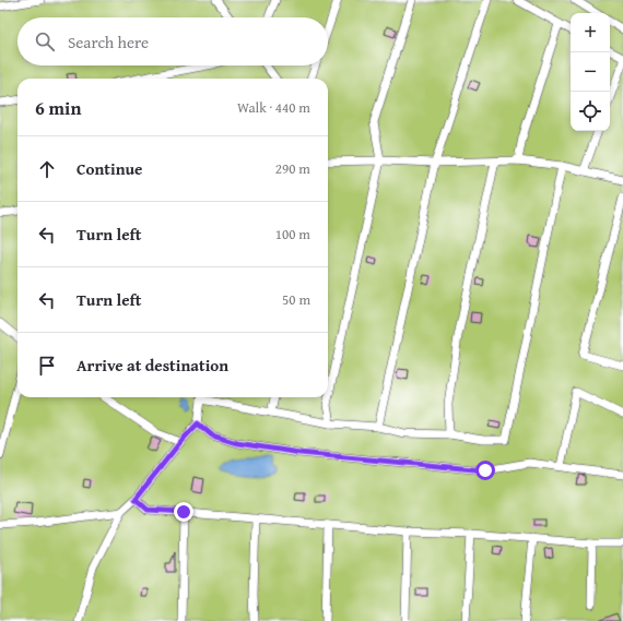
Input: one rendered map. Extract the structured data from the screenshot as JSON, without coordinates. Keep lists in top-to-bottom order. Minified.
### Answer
{"page":{"map_buttons":["+","−"],"search":"Search here","heading":["6 min","Walk · 440 m"],"list":[["Continue","290 m"],["Turn left","100 m"],["Turn left","50 m"],"Arrive at destination"]}}
